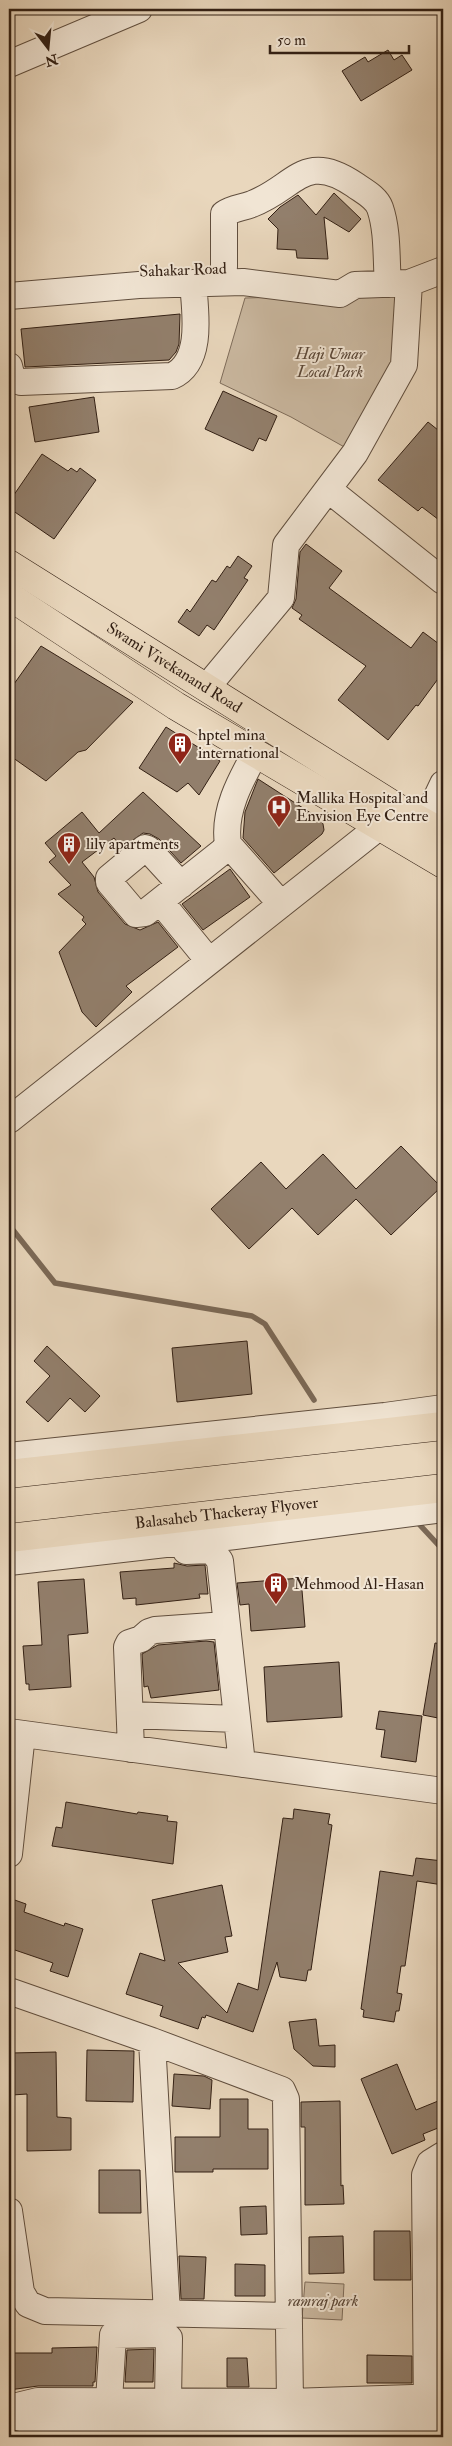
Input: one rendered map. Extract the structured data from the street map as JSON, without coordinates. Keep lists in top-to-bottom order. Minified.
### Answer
{"streets":{"main road":["Swami Vivekanand Road","Balasaheb Thackeray Flyover"],"street":["Sahakar Road"]},"parks":["Haji Umar Local Park","ramraj park"],"places":{"building":["hptel mina international","lily apartments","Mehmood Al-Hasan"],"hospital":["Mallika Hospital and Envision Eye Centre"]},"scale_bar":"50 m","north":"bottom"}
